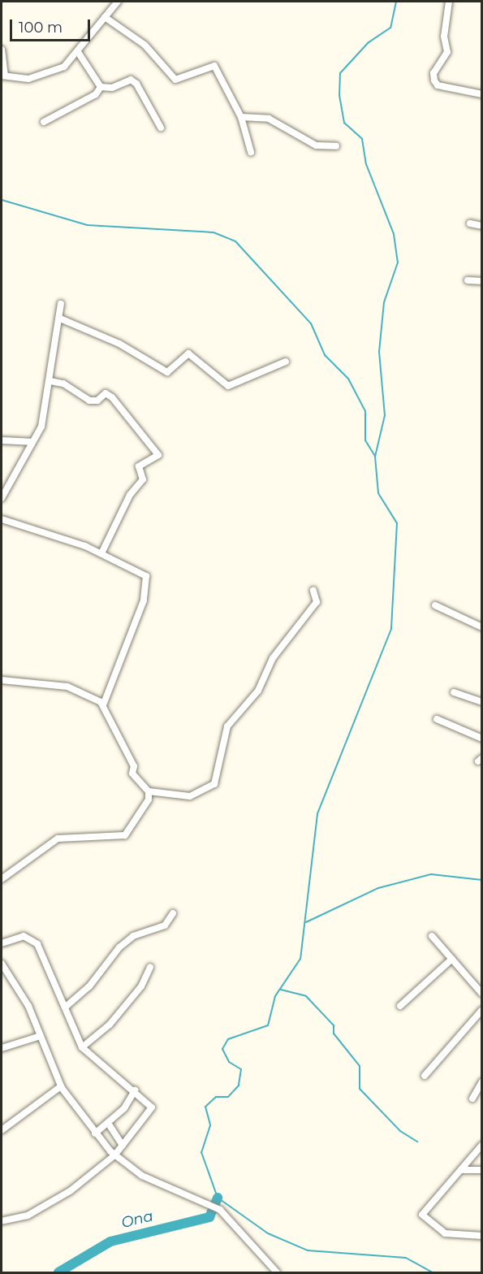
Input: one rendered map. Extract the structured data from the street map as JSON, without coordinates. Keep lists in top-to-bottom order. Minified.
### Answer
{"water":["Ona"],"scale_bar":"100 m"}
